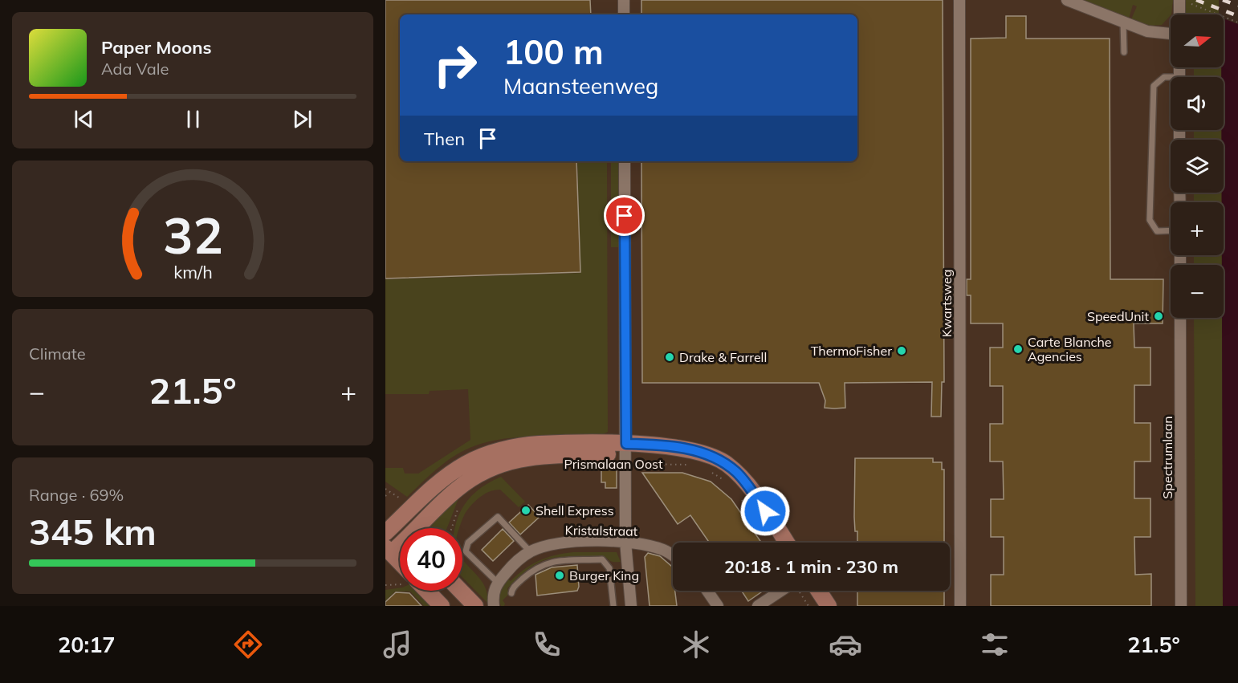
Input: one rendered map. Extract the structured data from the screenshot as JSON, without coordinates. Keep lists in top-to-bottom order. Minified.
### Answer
{"streets":{"street":["Kwartsweg","Spectrumlaan","Prismalaan Oost","Kristalstraat"]},"places":["SpeedUnit","Carte Blanche Agencies","ThermoFisher","Drake & Farrell","Shell Express","Burger King"],"north":"right","page":{"map_buttons":["+","−"],"turn":["100 m","Maansteenweg"],"song":["Paper Moons","Ada Vale"],"then":"Then","tile":["Climate",["Range · 69%","345 km"]],"heat":["−","21.5°","+"],"limit":"40","trip":"20:18 · 1 min · 230 m","tabs":["20:17","21.5°"],"gauge":["32","km/h"]}}
